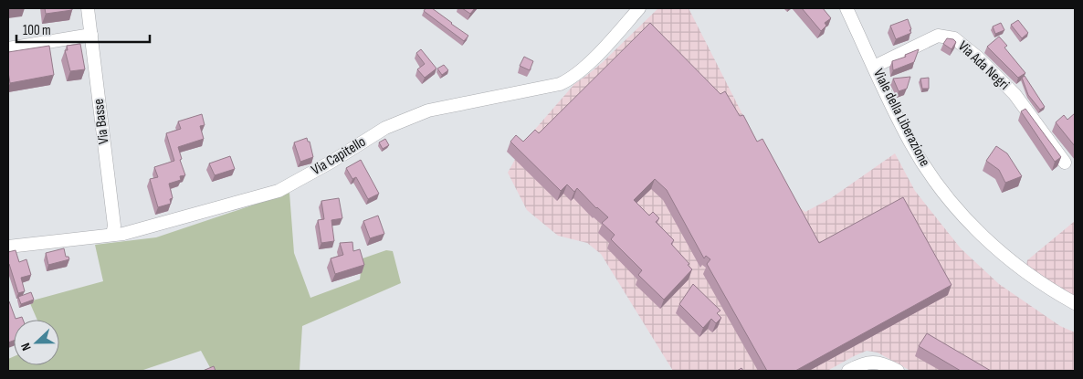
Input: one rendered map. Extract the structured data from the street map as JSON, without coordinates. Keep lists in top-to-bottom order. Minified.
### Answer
{"streets":{"street":["Via Ada Negri","Viale della Liberazione","Via Basse","Via Capitello"]},"crossings":[["Via Ada Negri","Viale della Liberazione"],["Via Basse","Via Capitello"]],"scale_bar":"100 m","north":"left"}
